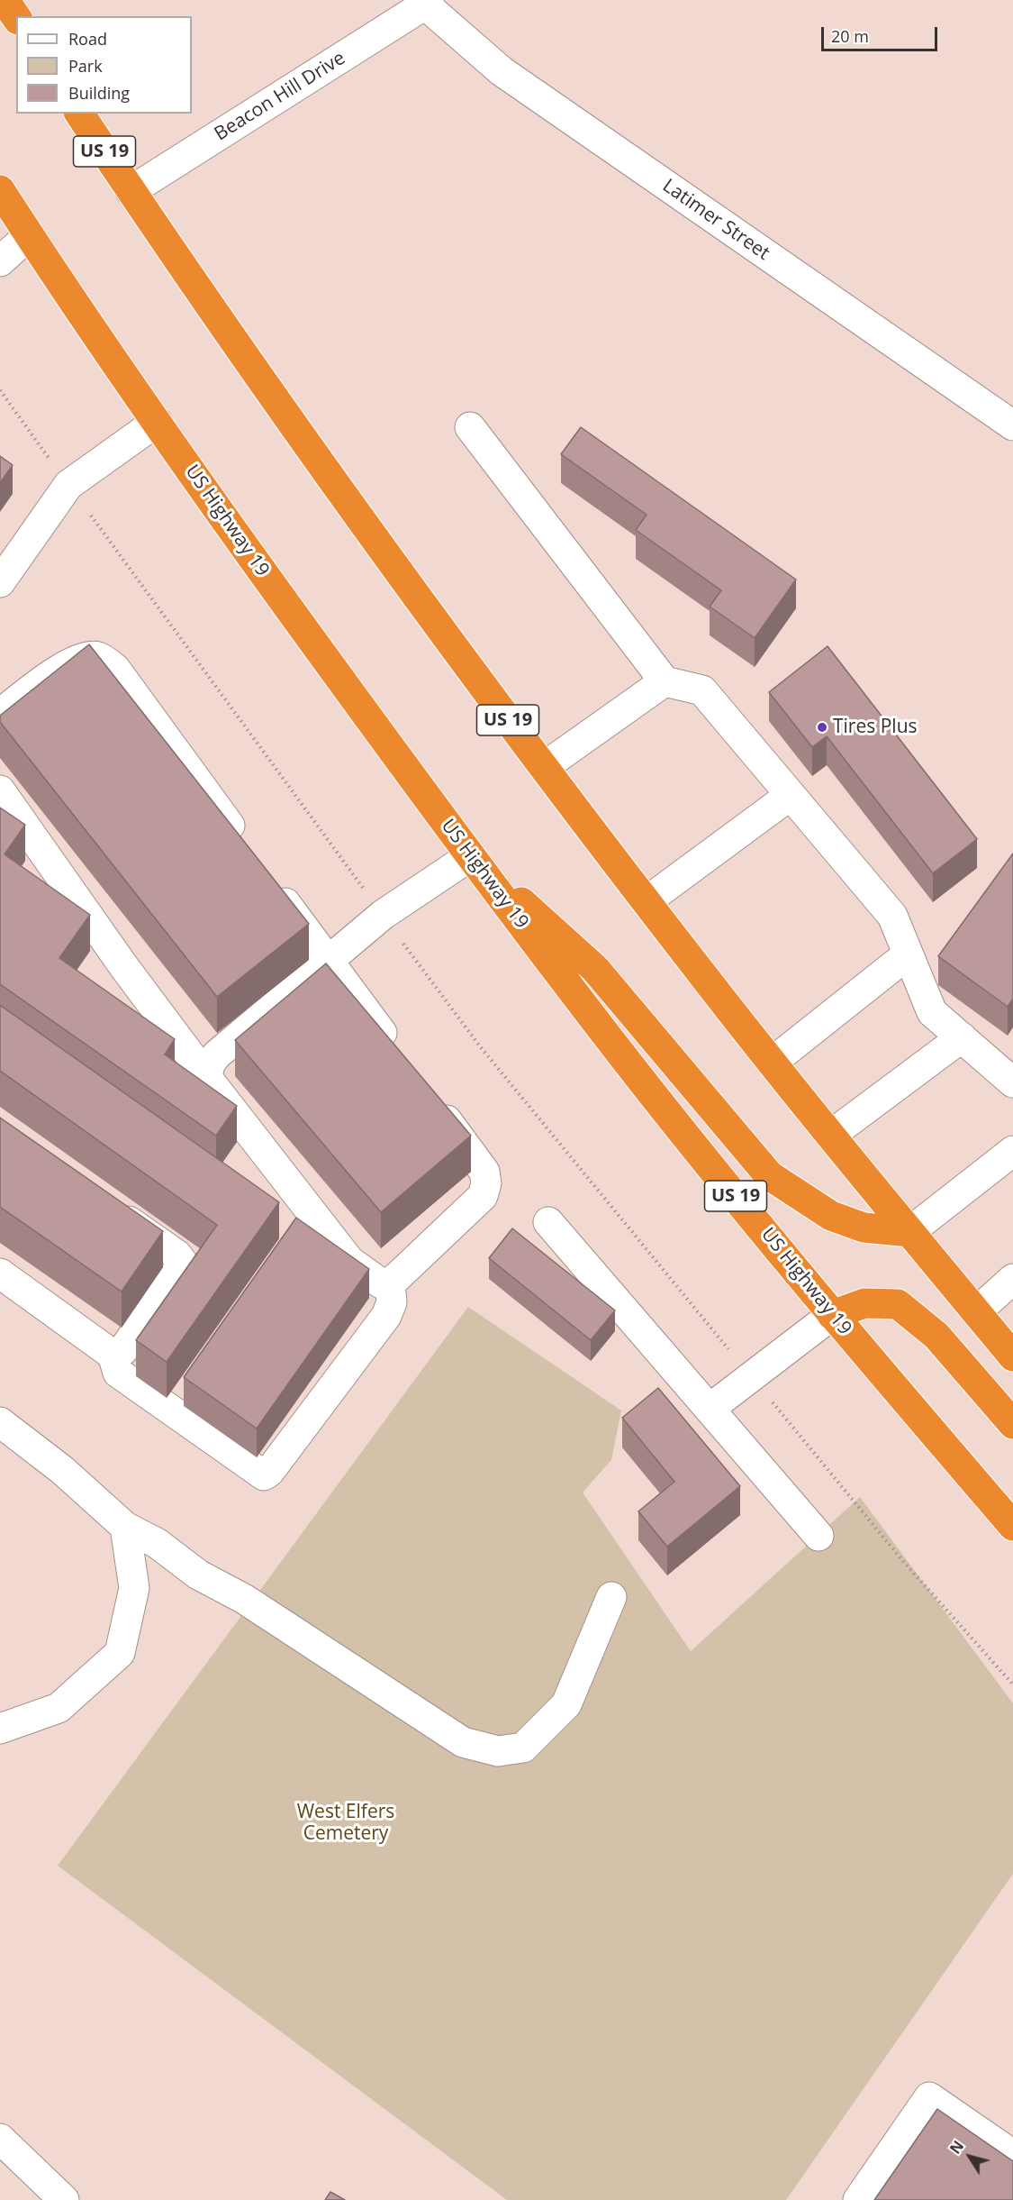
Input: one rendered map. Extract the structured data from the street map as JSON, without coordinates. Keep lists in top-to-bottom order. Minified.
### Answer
{"streets":{"highway":["US 19","US Highway 19"],"street":["Beacon Hill Drive","Latimer Street"]},"crossings":[["Beacon Hill Drive","US 19"],["Beacon Hill Drive","Latimer Street"]],"parks":["West Elfers Cemetery"],"places":["Tires Plus"],"legend":["Road","Park","Building"],"scale_bar":"20 m","north":"top left"}
